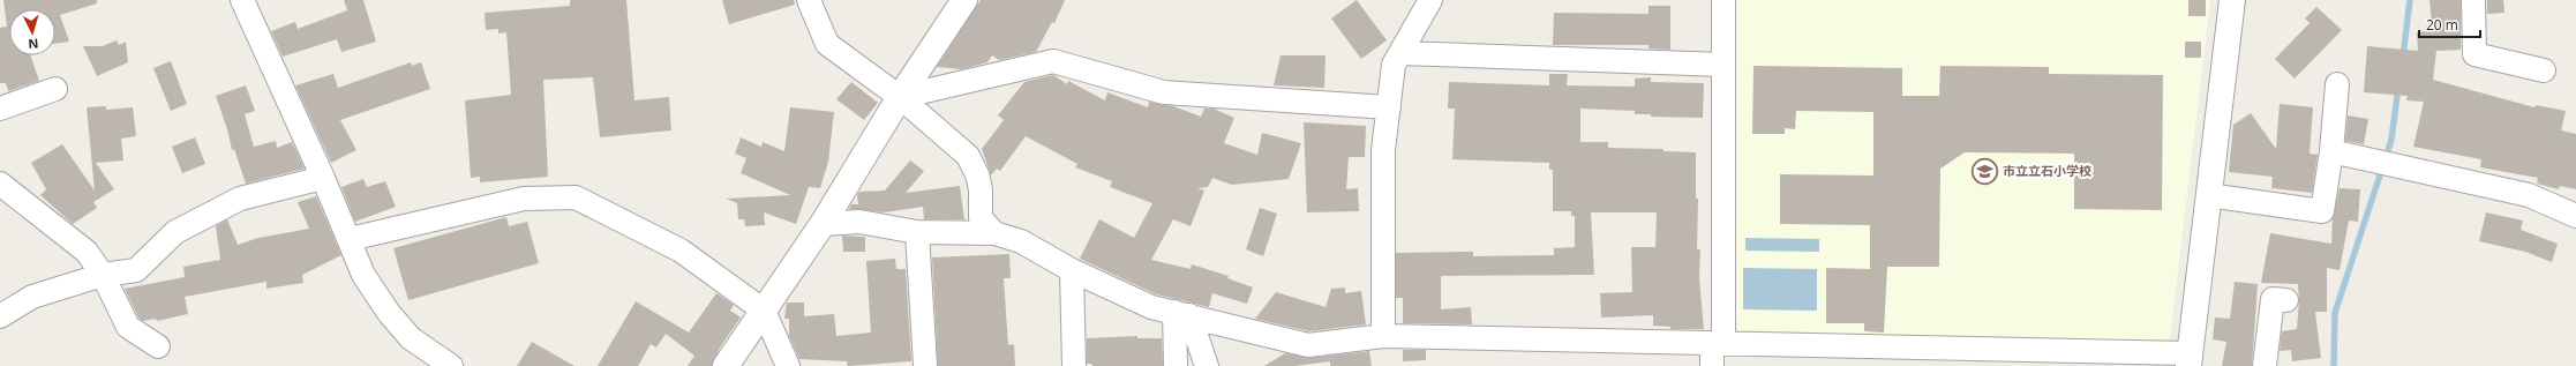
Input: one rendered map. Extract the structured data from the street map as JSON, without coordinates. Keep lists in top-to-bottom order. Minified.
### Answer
{"places":{"school or university":["市立立石小学校"]},"scale_bar":"20 m","north":"bottom"}
